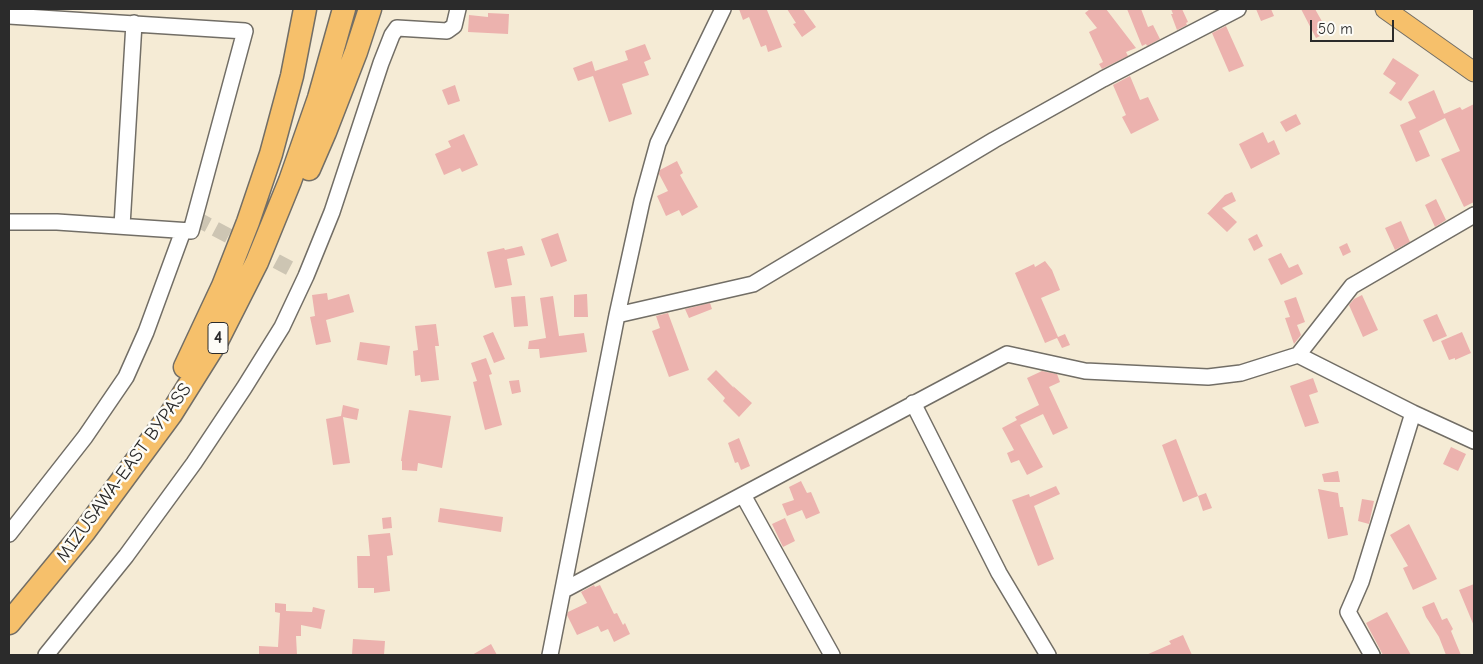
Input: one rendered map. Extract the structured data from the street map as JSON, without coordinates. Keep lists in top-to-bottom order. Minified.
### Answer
{"streets":{"highway":["4","MIZUSAWA-EAST BYPASS"]},"scale_bar":"50 m"}
